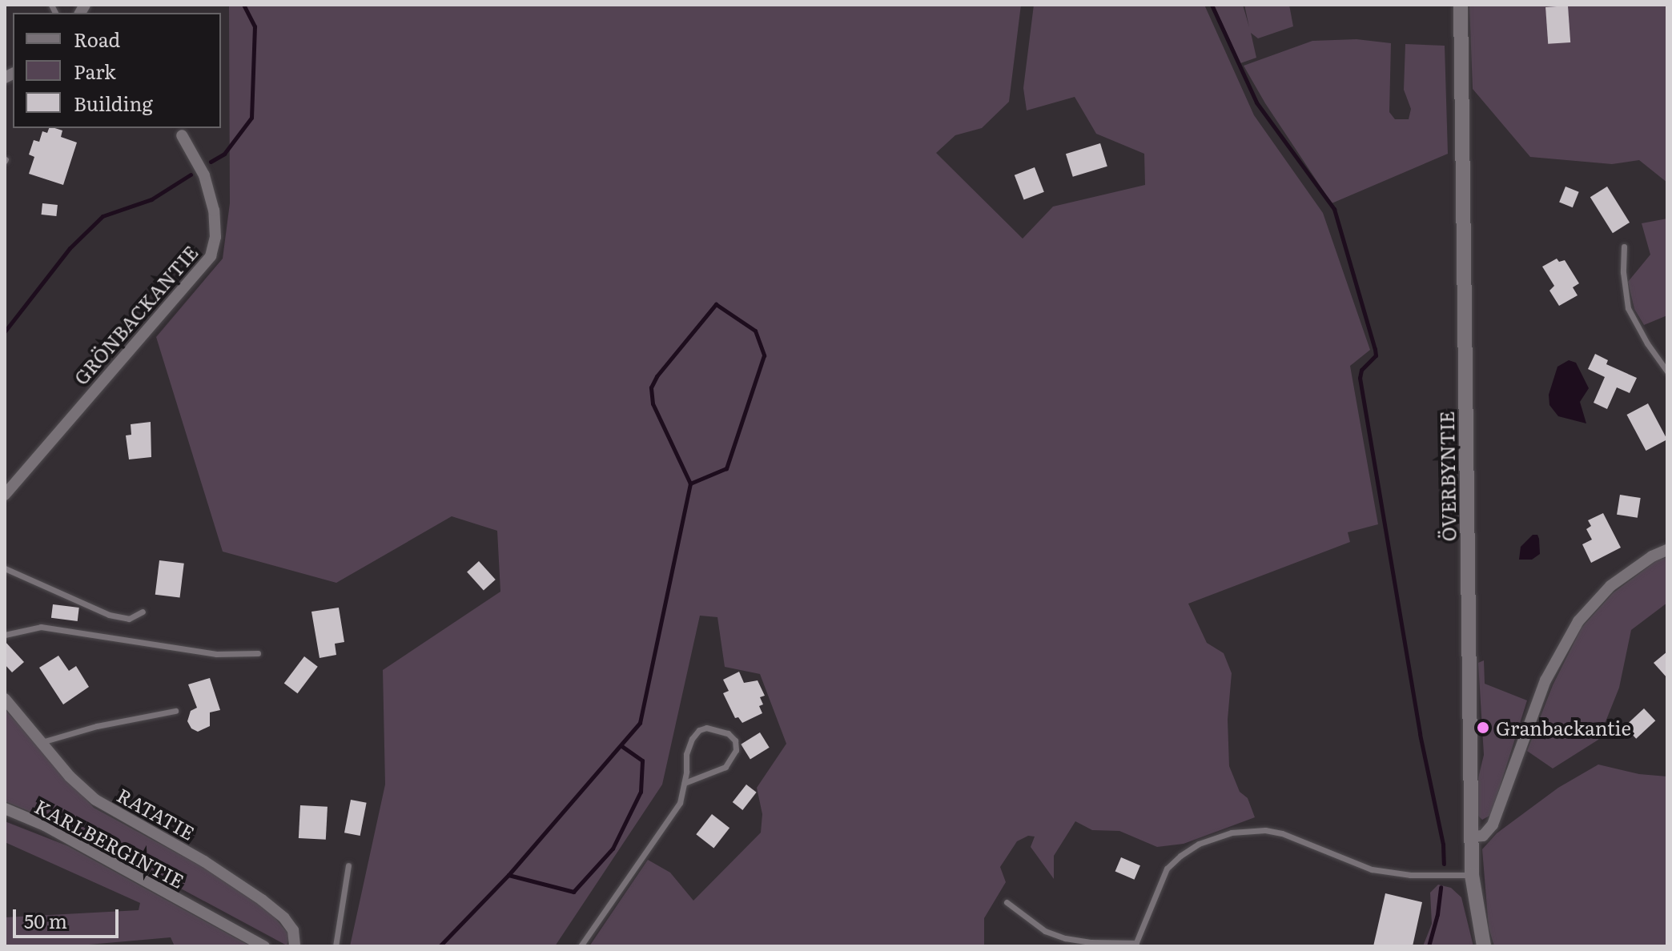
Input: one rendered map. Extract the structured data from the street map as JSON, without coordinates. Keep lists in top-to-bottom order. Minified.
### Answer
{"streets":{"street":["GRÖNBACKANTIE","ÖVERBYNTIE","RATATIE","KARLBERGINTIE"]},"places":["Granbackantie"],"legend":["Road","Park","Building"],"scale_bar":"50 m"}
